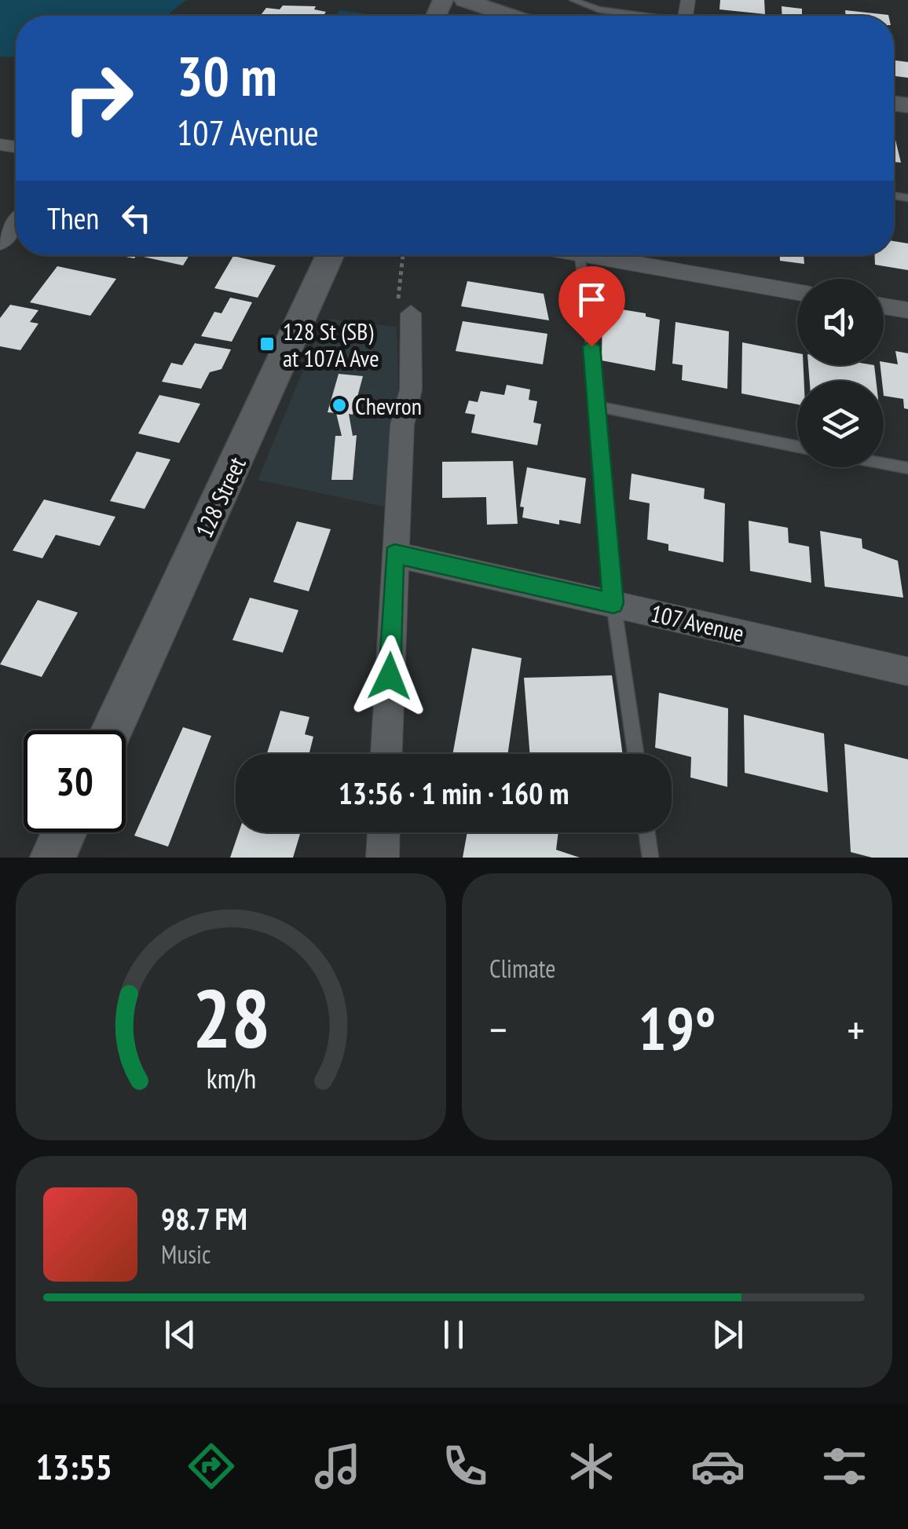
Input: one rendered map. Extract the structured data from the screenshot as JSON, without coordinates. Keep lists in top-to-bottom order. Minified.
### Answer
{"streets":{"main road":["128 Street"],"street":["107 Avenue"]},"places":{"transit":["128 St (SB) at 107A Ave"],"other":["Chevron"]},"page":{"turn":["30 m","107 Avenue"],"then":"Then","limit":"30","trip":"13:56 · 1 min · 160 m","tile":"Climate","heat":["−","19°","+"],"song":["98.7 FM","Music"],"tabs":"13:55","gauge":["28","km/h"]}}
